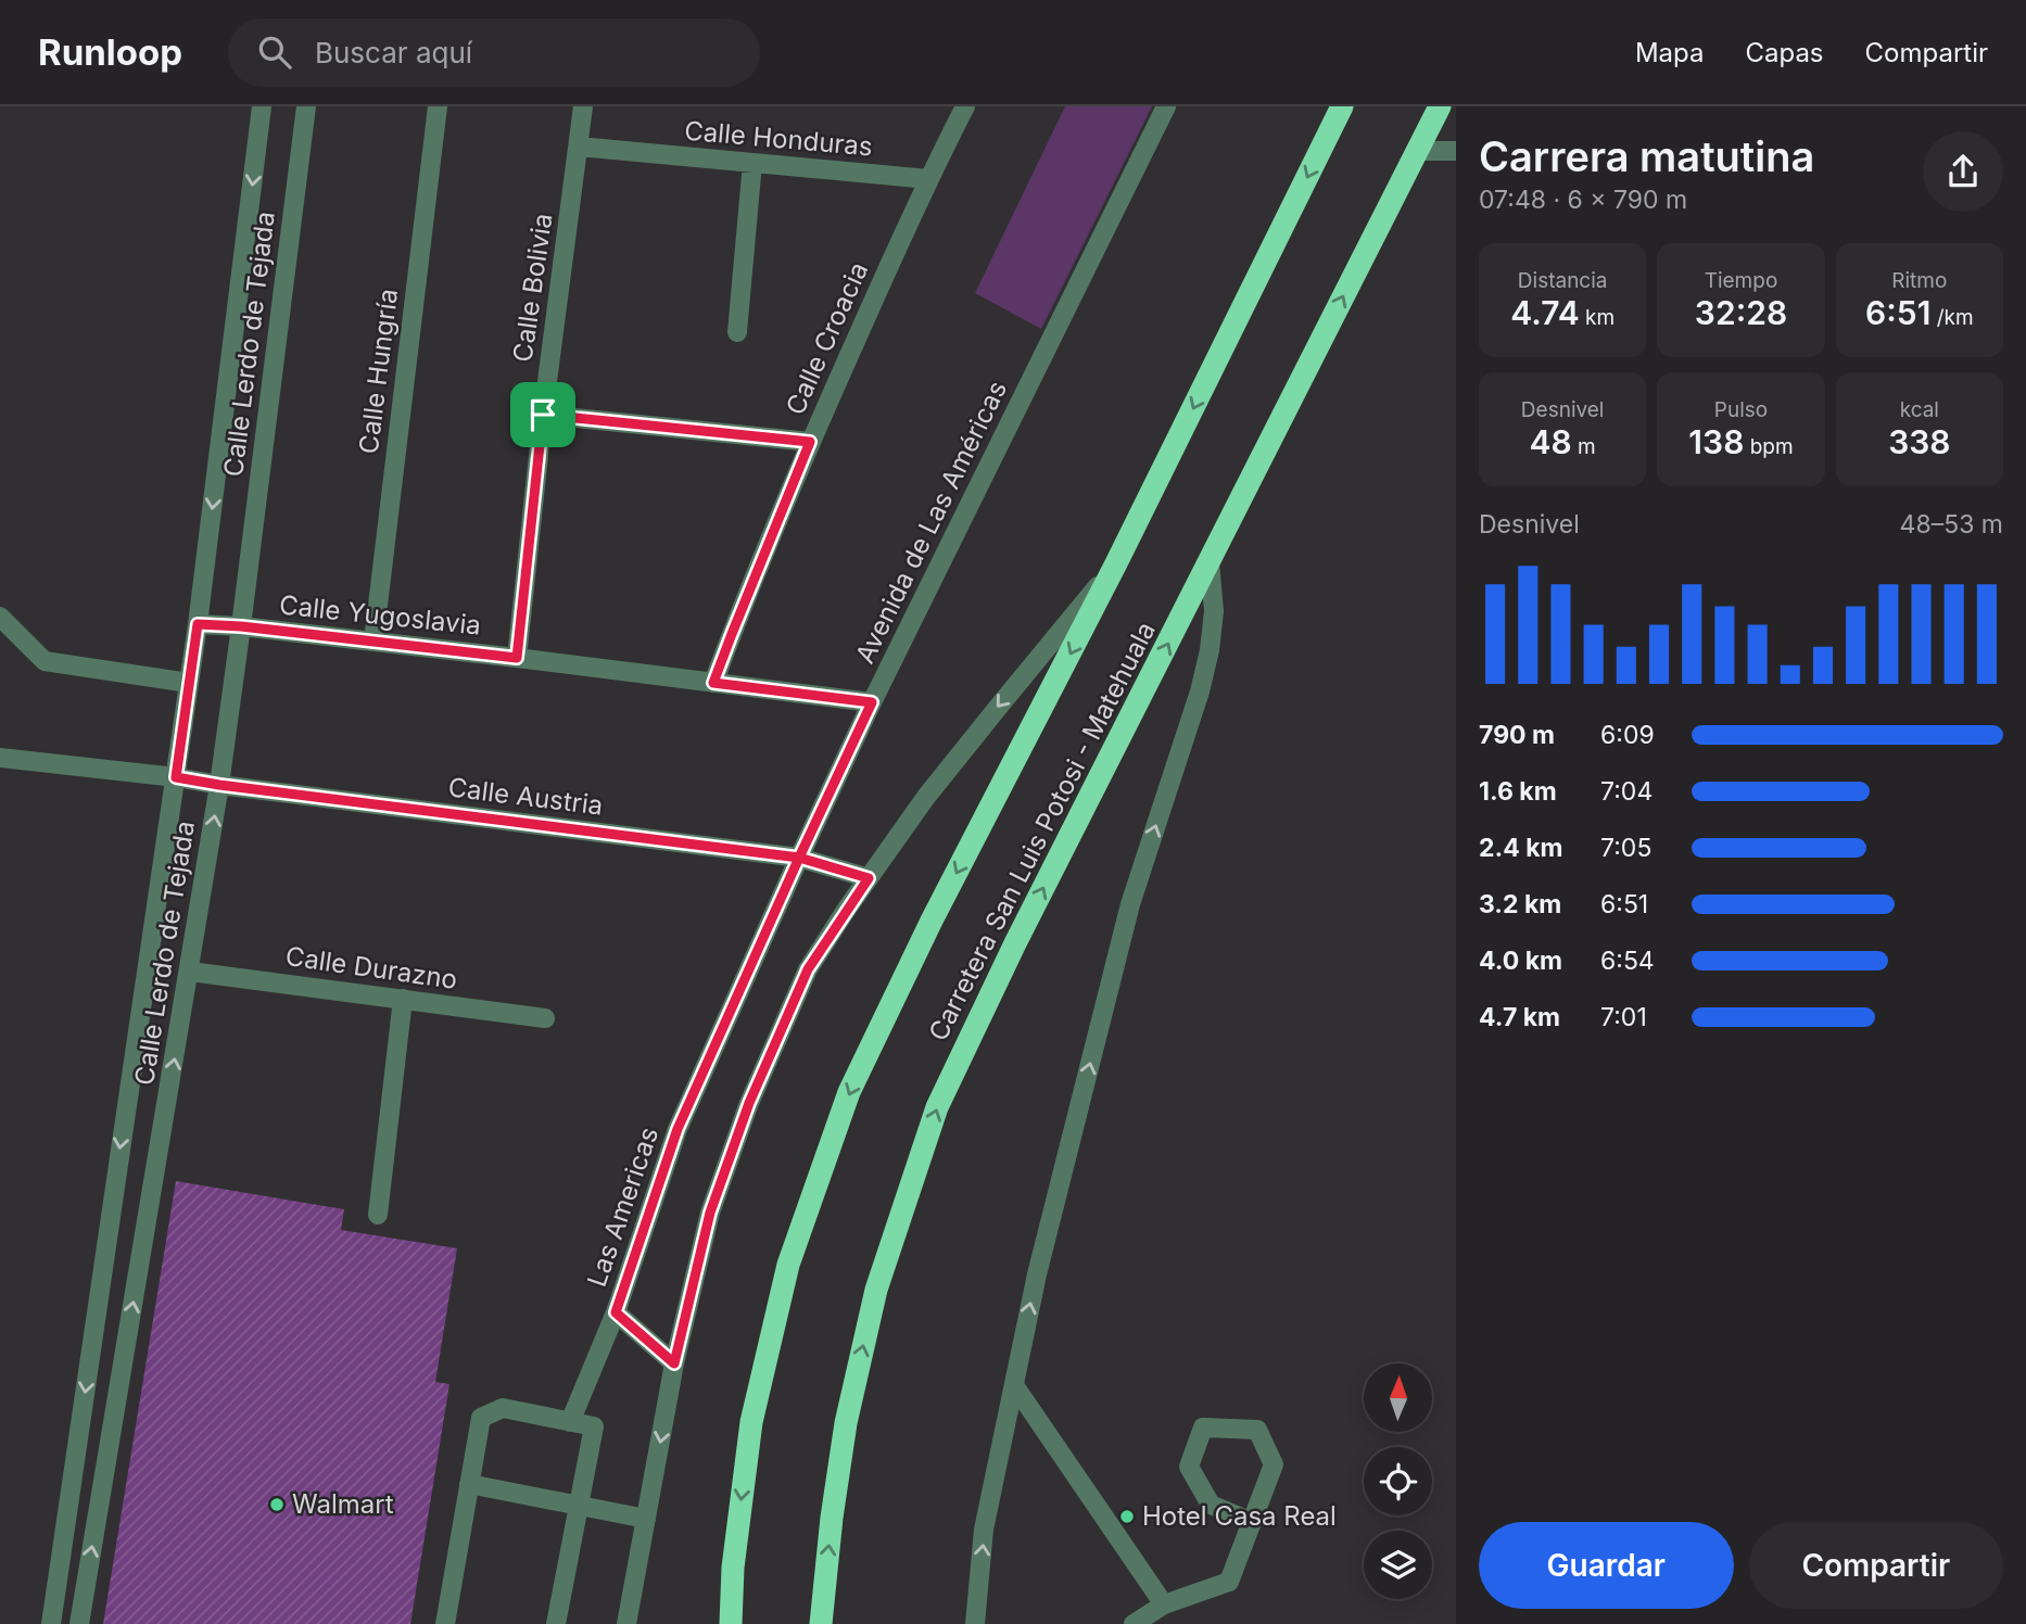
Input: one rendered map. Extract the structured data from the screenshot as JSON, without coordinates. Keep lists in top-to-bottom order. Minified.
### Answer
{"streets":{"highway":["Carretera San Luis Potosi - Matehuala"],"street":["Calle Honduras","Calle Bolivia","Calle Croacia","Calle Lerdo de Tejada","Calle Hungría","Avenida de Las Américas","Calle Yugoslavia","Calle Austria","Calle Durazno","Las Americas"]},"crossings":[["Calle Honduras","Calle Bolivia"],["Calle Honduras","Calle Croacia"],["Calle Bolivia","Calle Yugoslavia"],["Calle Croacia","Calle Yugoslavia"],["Calle Lerdo de Tejada","Calle Yugoslavia"],["Calle Lerdo de Tejada","Calle Austria"],["Calle Lerdo de Tejada","Calle Durazno"],["Calle Hungría","Calle Yugoslavia"],["Avenida de Las Américas","Calle Yugoslavia"],["Avenida de Las Américas","Calle Austria"],["Avenida de Las Américas","Las Americas"]],"places":["Walmart","Hotel Casa Real"],"north":"top","page":{"header":"Runloop","search":"Buscar aquí","nav":["Mapa","Capas","Compartir"],"heading":["Carrera matutina","07:48 · 6 × 790 m"],"stats":[["Distancia","4.74 km"],["Tiempo","32:28"],["Ritmo","6:51 /km"],["Desnivel","48 m"],["Pulso","138 bpm"],["kcal","338"]],"chart":["Desnivel","48–53 m"],"list":[{"name":"790 m","note":"6:09"},{"name":"1.6 km","note":"7:04"},{"name":"2.4 km","note":"7:05"},{"name":"3.2 km","note":"6:51"},{"name":"4.0 km","note":"6:54"},{"name":"4.7 km","note":"7:01"}],"buttons":["Guardar","Compartir"]}}
